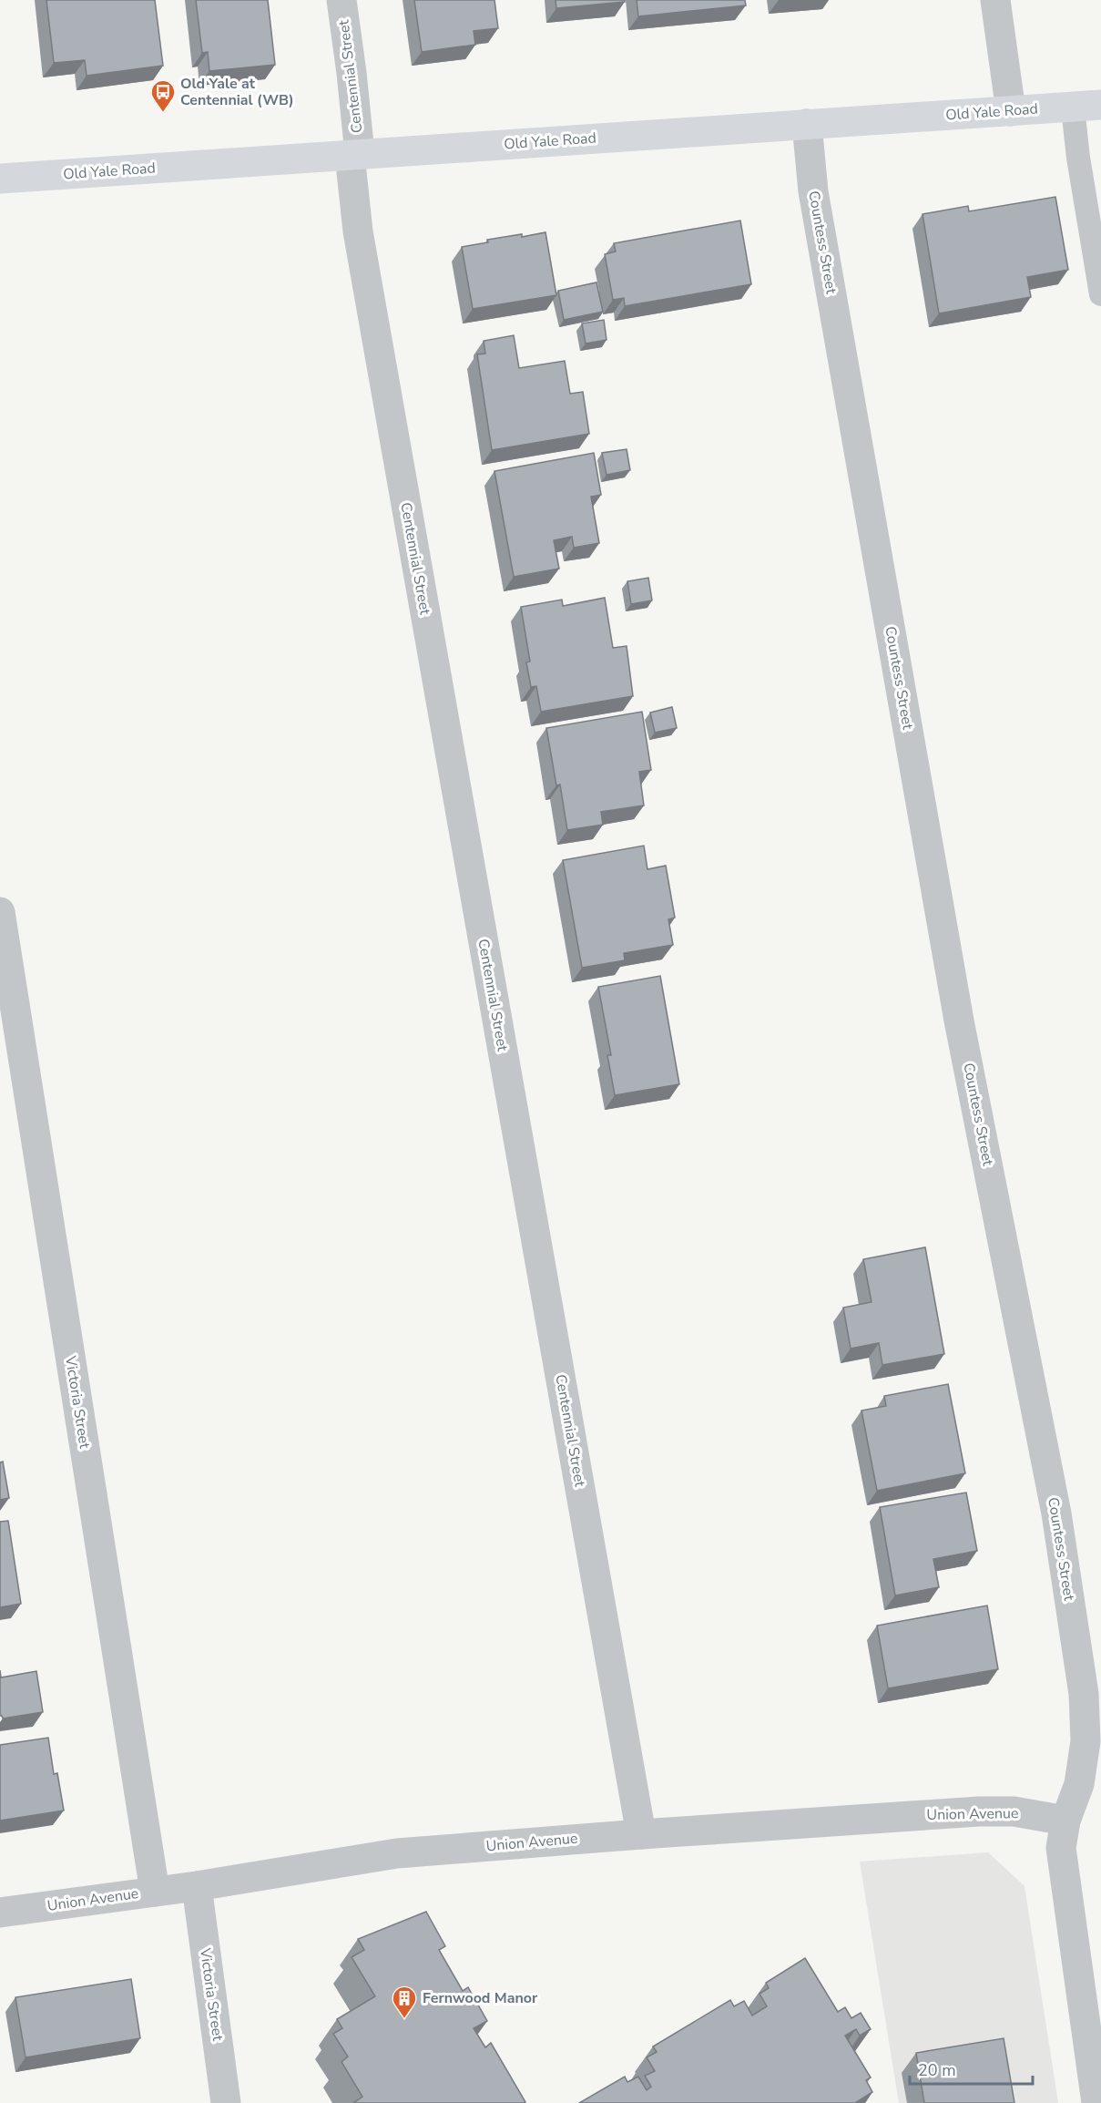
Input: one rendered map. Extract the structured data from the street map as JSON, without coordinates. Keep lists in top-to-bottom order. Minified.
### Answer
{"streets":{"street":["Centennial Street","Old Yale Road","Countess Street","Victoria Street","Union Avenue"]},"crossings":[["Centennial Street","Old Yale Road"],["Centennial Street","Union Avenue"],["Old Yale Road","Countess Street"],["Countess Street","Union Avenue"],["Victoria Street","Union Avenue"]],"places":{"bus stop":["Old Yale at Centennial (WB)"],"building":["Fernwood Manor"]},"scale_bar":"20 m"}
